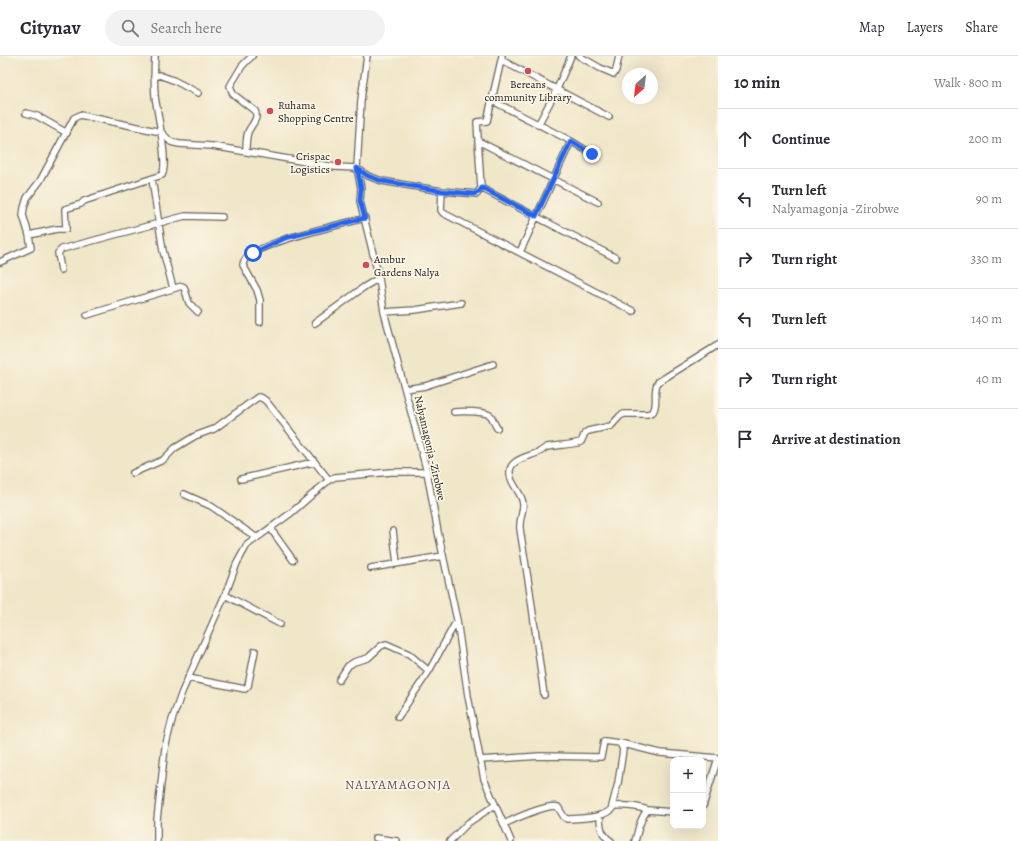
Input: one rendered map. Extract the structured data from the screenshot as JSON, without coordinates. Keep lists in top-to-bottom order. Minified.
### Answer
{"streets":{"street":["Nalyamagonja -Zirobwe"]},"districts":["NALYAMAGONJA"],"places":["Bereans community Library","Ruhama Shopping Centre","Crispac Logistics","Ambur Gardens Nalya"],"north":"bottom left","page":{"header":"Citynav","search":"Search here","nav":["Map","Layers","Share"],"heading":["10 min","Walk · 800 m"],"list":[["Continue","200 m"],["Turn left","Nalyamagonja -Zirobwe","90 m"],["Turn right","330 m"],["Turn left","140 m"],["Turn right","40 m"],"Arrive at destination"],"map_buttons":["+","−"]}}
